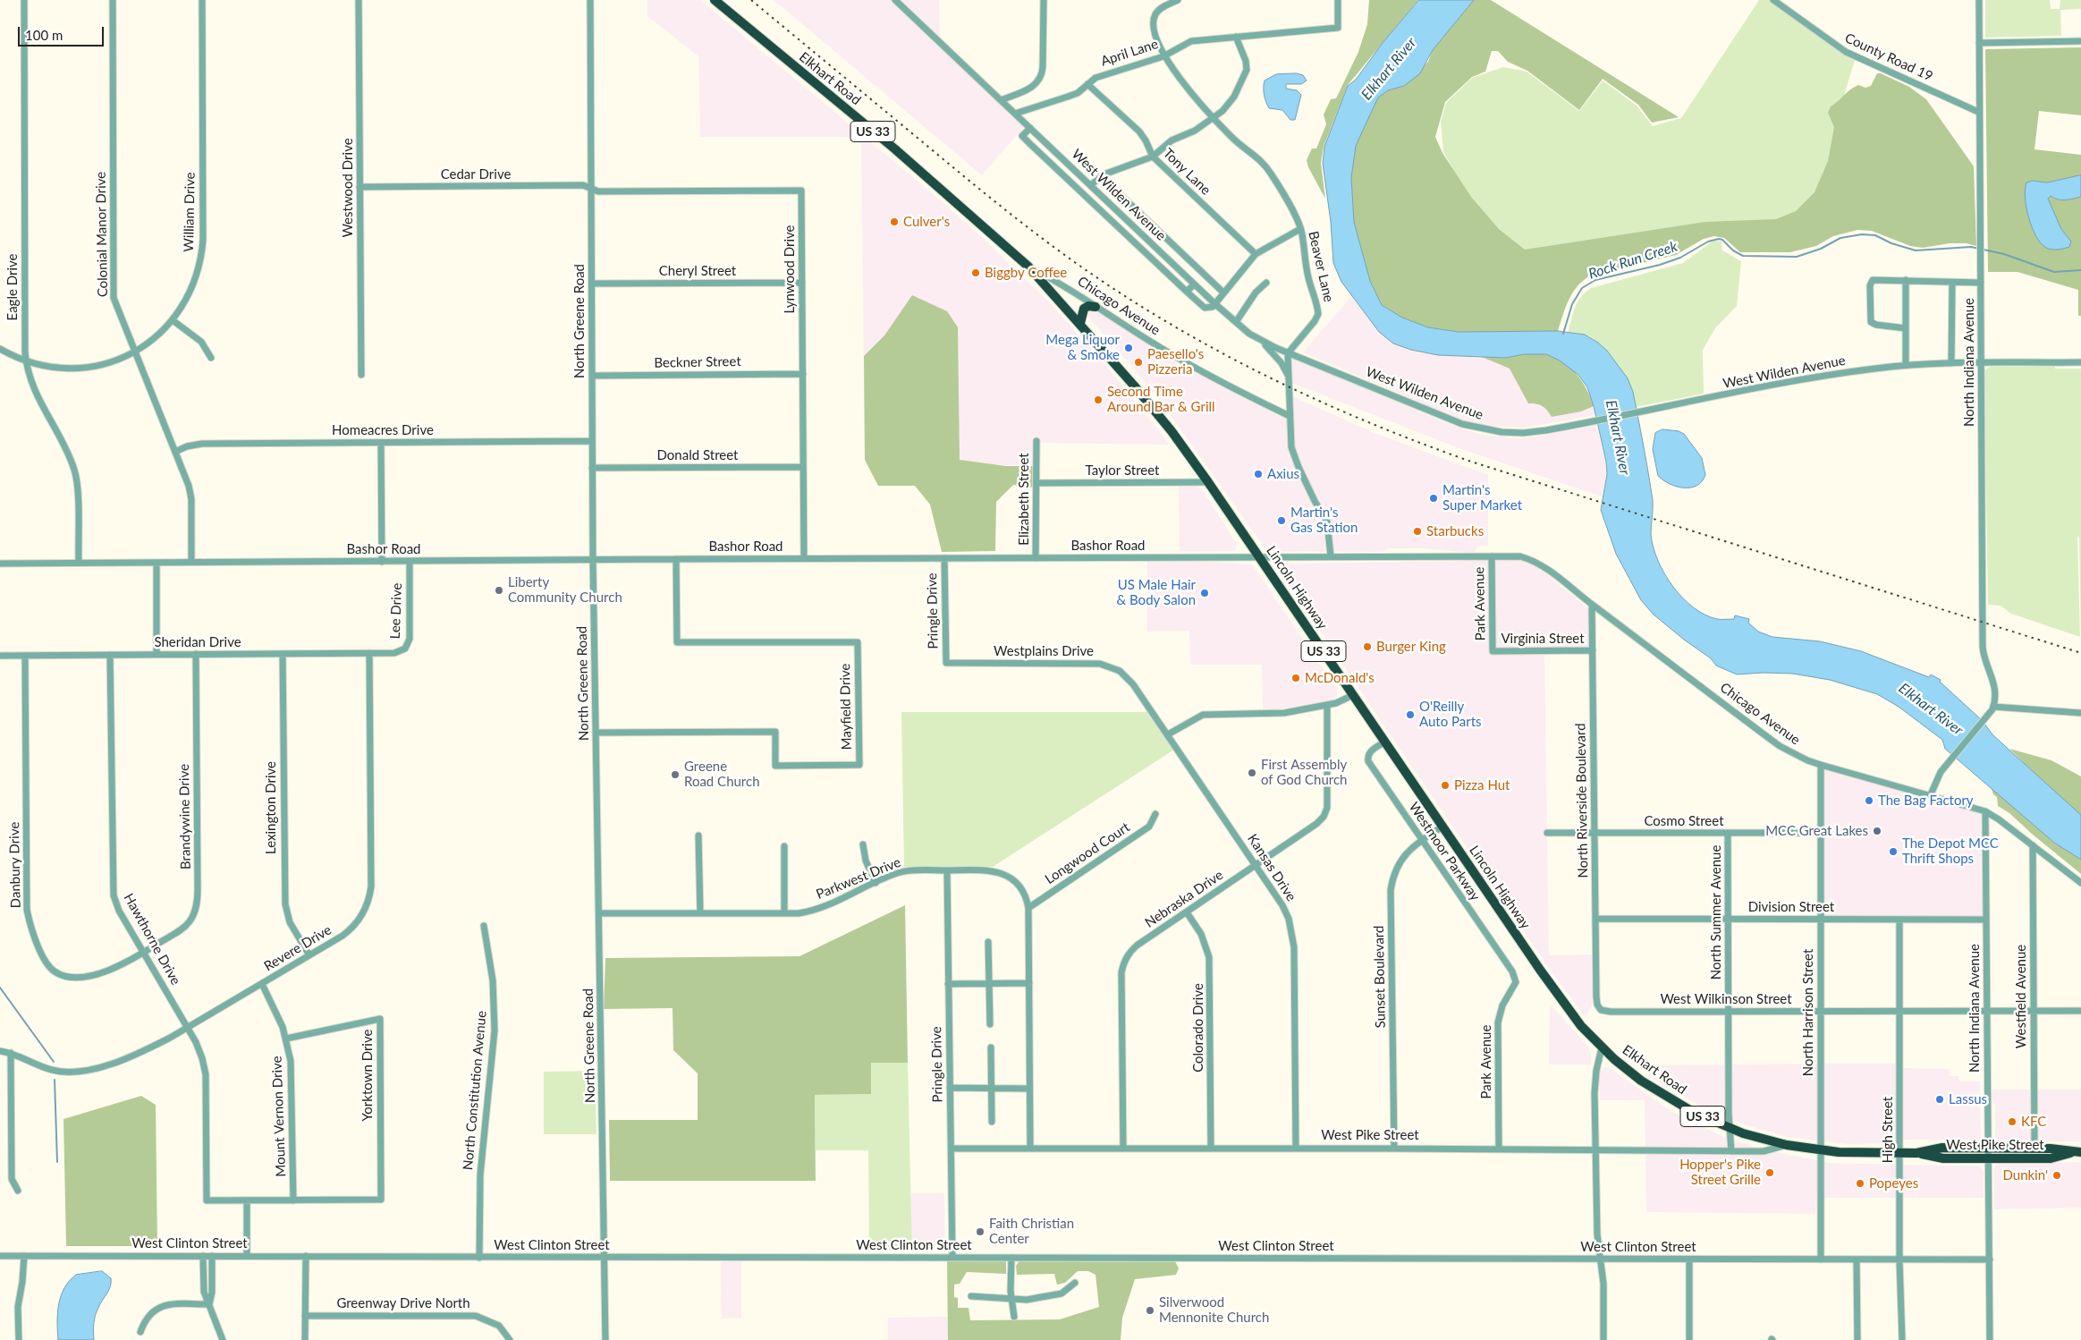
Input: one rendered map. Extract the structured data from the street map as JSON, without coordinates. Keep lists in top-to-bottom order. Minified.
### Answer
{"streets":{"highway":["Elkhart Road","US 33","Lincoln Highway","West Pike Street"],"street":["April Lane","County Road 19","Tony Lane","Cedar Drive","Westwood Drive","West Wilden Avenue","William Drive","Colonial Manor Drive","Beaver Lane","Lynwood Drive","Cheryl Street","Eagle Drive","Chicago Avenue","North Greene Road","Beckner Street","North Indiana Avenue","Homeacres Drive","Donald Street","Taylor Street","Elizabeth Street","Bashor Road","Park Avenue","Lee Drive","Pringle Drive","Virginia Street","Sheridan Drive","Westplains Drive","Mayfield Drive","North Riverside Boulevard","Lexington Drive","Brandywine Drive","Cosmo Street","Westmoor Parkway","Longwood Court","Danbury Drive","Kansas Drive","Parkwest Drive","Nebraska Drive","Division Street","North Summer Avenue","Hawthorne Drive","Revere Drive","Sunset Boulevard","Westfield Avenue","West Wilkinson Street","North Harrison Street","Colorado Drive","Yorktown Drive","North Constitution Avenue","Mount Vernon Drive","High Street","West Clinton Street","Greenway Drive North"]},"crossings":[["April Lane","Tony Lane"],["April Lane","West Wilden Avenue"],["April Lane","Beaver Lane"],["County Road 19","North Indiana Avenue"],["Elkhart Road","Chicago Avenue"],["Elkhart Road","Lincoln Highway"],["Elkhart Road","North Summer Avenue"],["Elkhart Road","North Harrison Street"],["Elkhart Road","West Pike Street"],["Cedar Drive","Westwood Drive"],["Cedar Drive","Lynwood Drive"],["Cedar Drive","North Greene Road"],["West Wilden Avenue","Beaver Lane"],["West Wilden Avenue","North Indiana Avenue"],["William Drive","Colonial Manor Drive"],["William Drive","Eagle Drive"],["Colonial Manor Drive","Homeacres Drive"],["Colonial Manor Drive","Bashor Road"],["Lynwood Drive","Cheryl Street"],["Lynwood Drive","North Greene Road"],["Lynwood Drive","Beckner Street"],["Lynwood Drive","Donald Street"],["Lynwood Drive","Bashor Road"],["Cheryl Street","North Greene Road"],["Eagle Drive","Bashor Road"],["Chicago Avenue","North Indiana Avenue"],["Chicago Avenue","Bashor Road"],["Chicago Avenue","Lincoln Highway"],["Chicago Avenue","Park Avenue"],["Chicago Avenue","North Riverside Boulevard"],["Chicago Avenue","Westfield Avenue"],["Chicago Avenue","North Harrison Street"],["North Greene Road","Beckner Street"],["North Greene Road","Homeacres Drive"],["North Greene Road","Donald Street"],["North Greene Road","Bashor Road"],["North Greene Road","Mayfield Drive"],["North Greene Road","Parkwest Drive"],["North Greene Road","West Clinton Street"],["North Indiana Avenue","Division Street"],["North Indiana Avenue","West Wilkinson Street"],["North Indiana Avenue","West Pike Street"],["North Indiana Avenue","West Clinton Street"],["Taylor Street","Elizabeth Street"],["Taylor Street","Lincoln Highway"],["Elizabeth Street","Bashor Road"],["Bashor Road","Lincoln Highway"],["Bashor Road","Park Avenue"],["Bashor Road","Lee Drive"],["Bashor Road","Pringle Drive"],["Bashor Road","Mayfield Drive"],["Lincoln Highway","Westmoor Parkway"],["Lincoln Highway","Sunset Boulevard"],["Park Avenue","Virginia Street"],["Park Avenue","Westmoor Parkway"],["Park Avenue","West Pike Street"],["Lee Drive","Sheridan Drive"],["Pringle Drive","Westplains Drive"],["Pringle Drive","Parkwest Drive"],["Pringle Drive","West Pike Street"],["Pringle Drive","West Clinton Street"],["Virginia Street","North Riverside Boulevard"],["Sheridan Drive","Lexington Drive"],["Sheridan Drive","Brandywine Drive"],["Sheridan Drive","Danbury Drive"],["Sheridan Drive","Hawthorne Drive"],["Sheridan Drive","Revere Drive"],["Westplains Drive","Kansas Drive"],["North Riverside Boulevard","Cosmo Street"],["North Riverside Boulevard","Division Street"],["North Riverside Boulevard","West Wilkinson Street"],["Lexington Drive","Revere Drive"],["Brandywine Drive","Danbury Drive"],["Brandywine Drive","Hawthorne Drive"],["Cosmo Street","North Summer Avenue"],["Cosmo Street","North Harrison Street"],["Westmoor Parkway","Sunset Boulevard"],["Longwood Court","Parkwest Drive"],["Danbury Drive","Hawthorne Drive"],["Kansas Drive","Nebraska Drive"],["Kansas Drive","West Pike Street"],["Parkwest Drive","West Pike Street"],["Nebraska Drive","Colorado Drive"],["Nebraska Drive","West Pike Street"],["Division Street","North Summer Avenue"],["Division Street","North Harrison Street"],["Division Street","High Street"],["North Summer Avenue","West Wilkinson Street"],["North Summer Avenue","West Pike Street"],["Hawthorne Drive","Revere Drive"],["Revere Drive","Mount Vernon Drive"],["Sunset Boulevard","West Pike Street"],["Westfield Avenue","West Wilkinson Street"],["Westfield Avenue","West Pike Street"],["West Wilkinson Street","North Harrison Street"],["West Wilkinson Street","High Street"],["North Harrison Street","West Pike Street"],["North Harrison Street","West Clinton Street"],["Colorado Drive","West Pike Street"],["Yorktown Drive","Mount Vernon Drive"],["North Constitution Avenue","West Clinton Street"],["High Street","West Pike Street"],["High Street","West Clinton Street"]],"water":["Elkhart River","Rock Run Creek"],"places":["Culver's","Biggby Coffee","Mega Liquor & Smoke","Paesello's Pizzeria","Second Time Around Bar & Grill","Axius","Martin's Super Market","Martin's Gas Station","Starbucks","Liberty Community Church","US Male Hair & Body Salon","Burger King","McDonald's","O'Reilly Auto Parts","First Assembly of God Church","Greene Road Church","Pizza Hut","The Bag Factory","MCC Great Lakes","The Depot MCC Thrift Shops","Lassus","KFC","Hopper's Pike Street Grille","Dunkin'","Popeyes","Faith Christian Center","Silverwood Mennonite Church"],"scale_bar":"100 m"}
